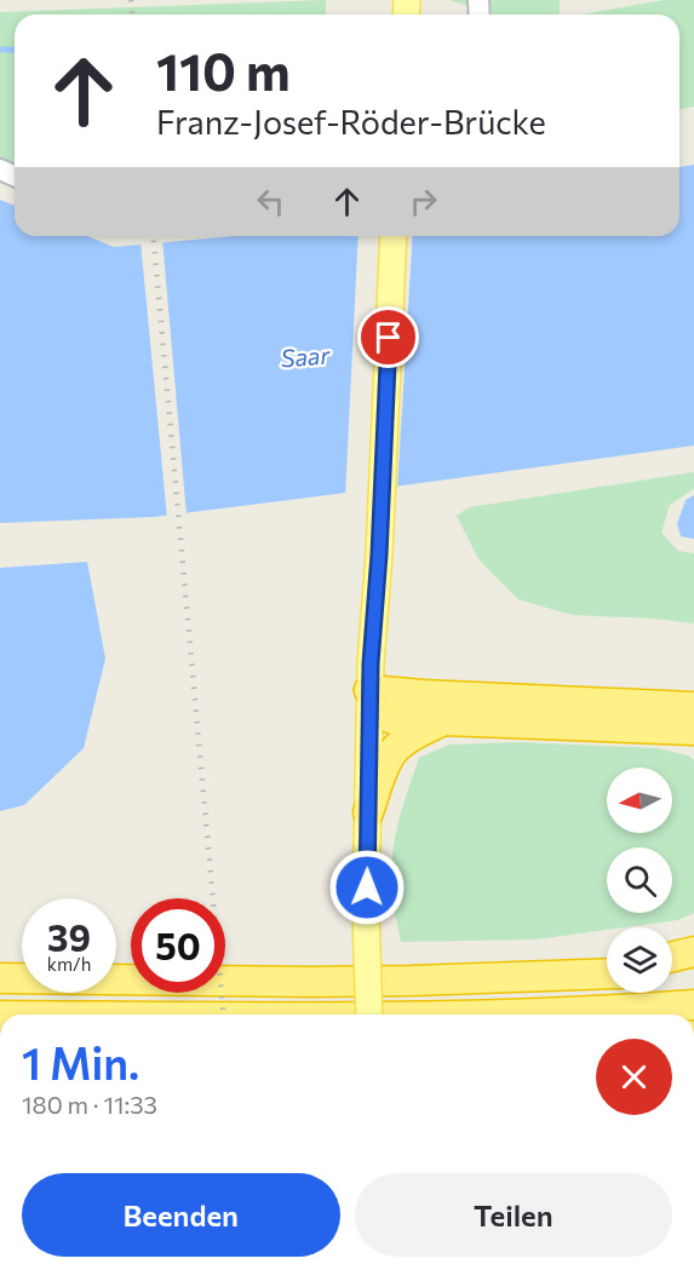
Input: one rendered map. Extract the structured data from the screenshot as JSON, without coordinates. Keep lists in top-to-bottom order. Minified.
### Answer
{"water":["Saar"],"north":"left","page":{"turn":["110 m","Franz-Josef-Röder-Brücke"],"speed":"39 km/h","limit":"50","heading":["1 Min.","180 m · 11:33"],"buttons":["Beenden","Teilen"]}}
